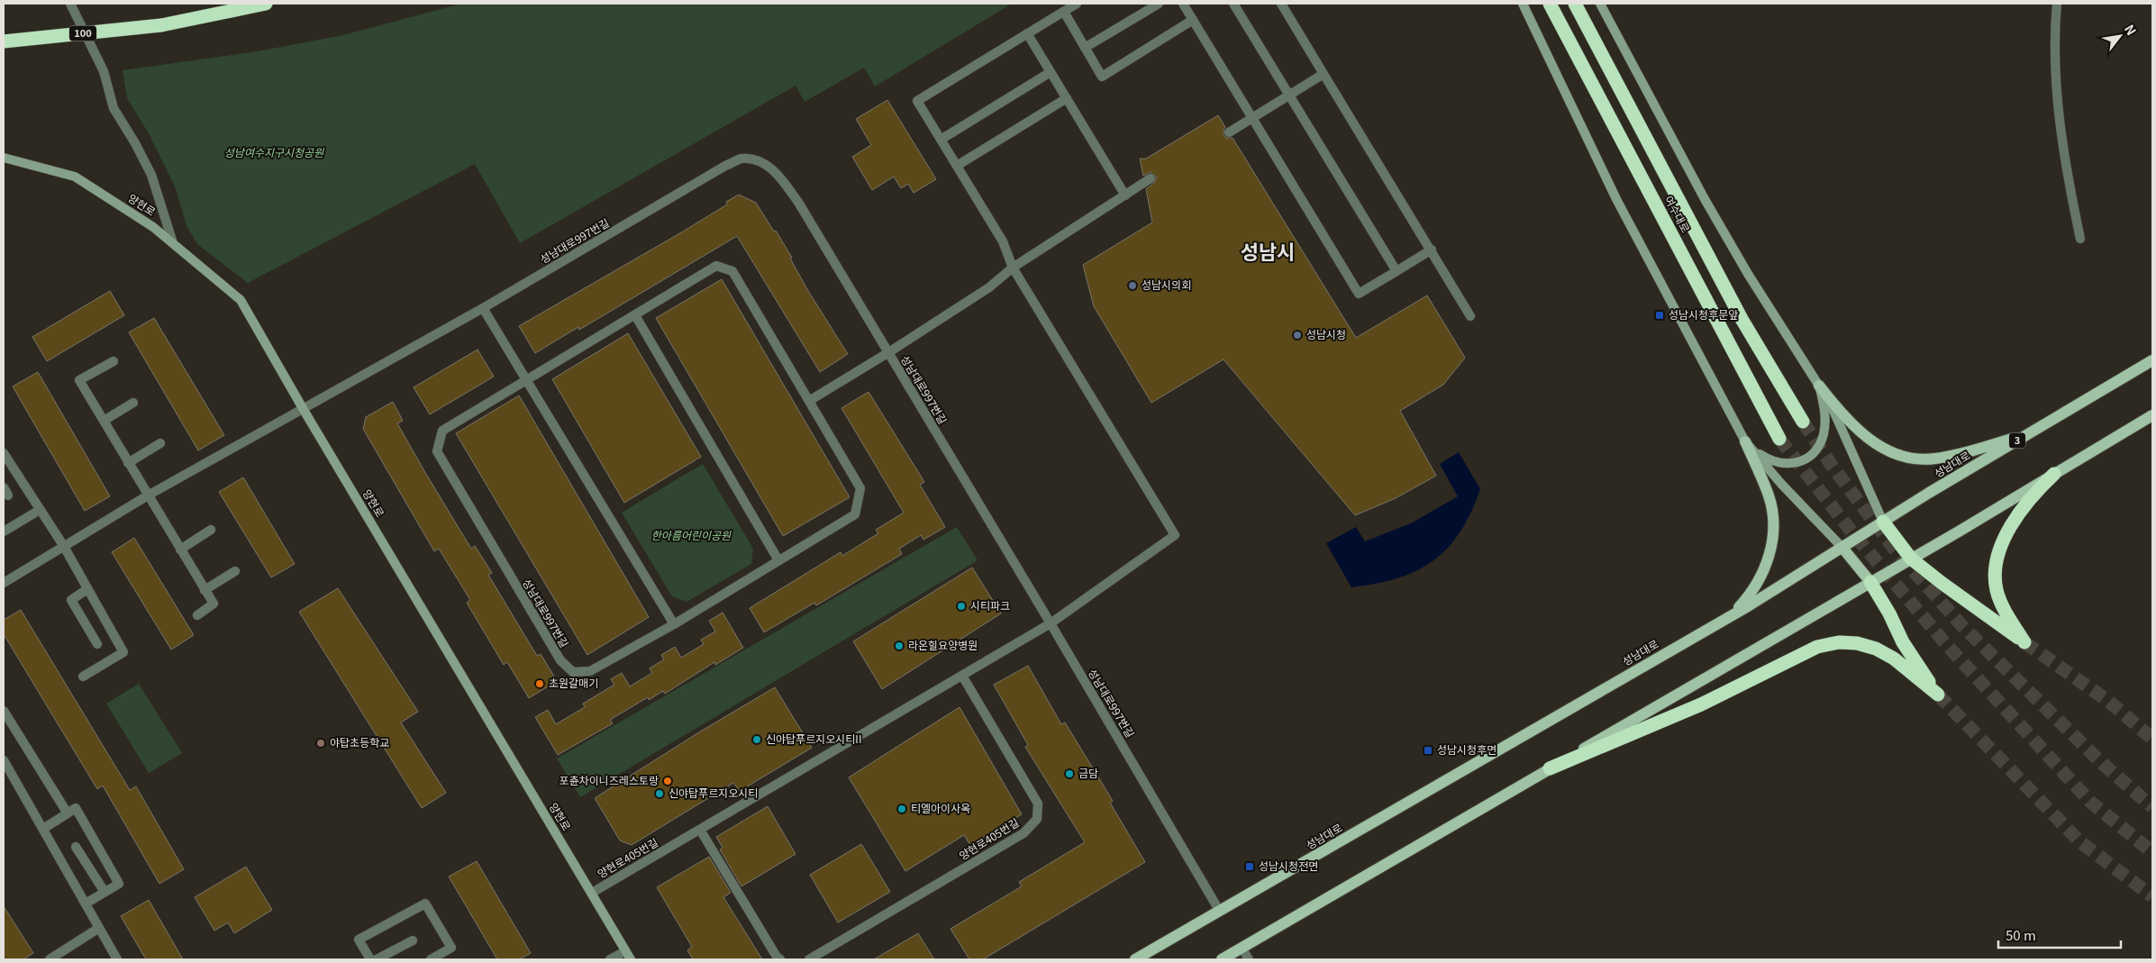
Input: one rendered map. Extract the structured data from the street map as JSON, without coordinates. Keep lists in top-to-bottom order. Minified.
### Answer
{"streets":{"highway":["100","여수대로"],"main road":["양현로","3","성남대로"],"street":["성남대로997번길","양현로405번길"]},"crossings":[["양현로","성남대로997번길"],["양현로","양현로405번길"],["성남대로997번길","성남대로"],["성남대로997번길","양현로405번길"]],"districts":["성남시"],"parks":["성남여수지구시청공원","한아름어린이공원"],"places":{"other":["성남시의회","성남시청","시티파크","라온힐요양병원","초원갈매기","신야탑푸르지오시티II","야탑초등학교","금담","포츈차이니즈레스토랑","신야탑푸르지오시티","티엘아이사옥"],"transit":["성남시청후문앞","성남시청후면","성남시청전면"]},"scale_bar":"50 m","north":"top right"}
